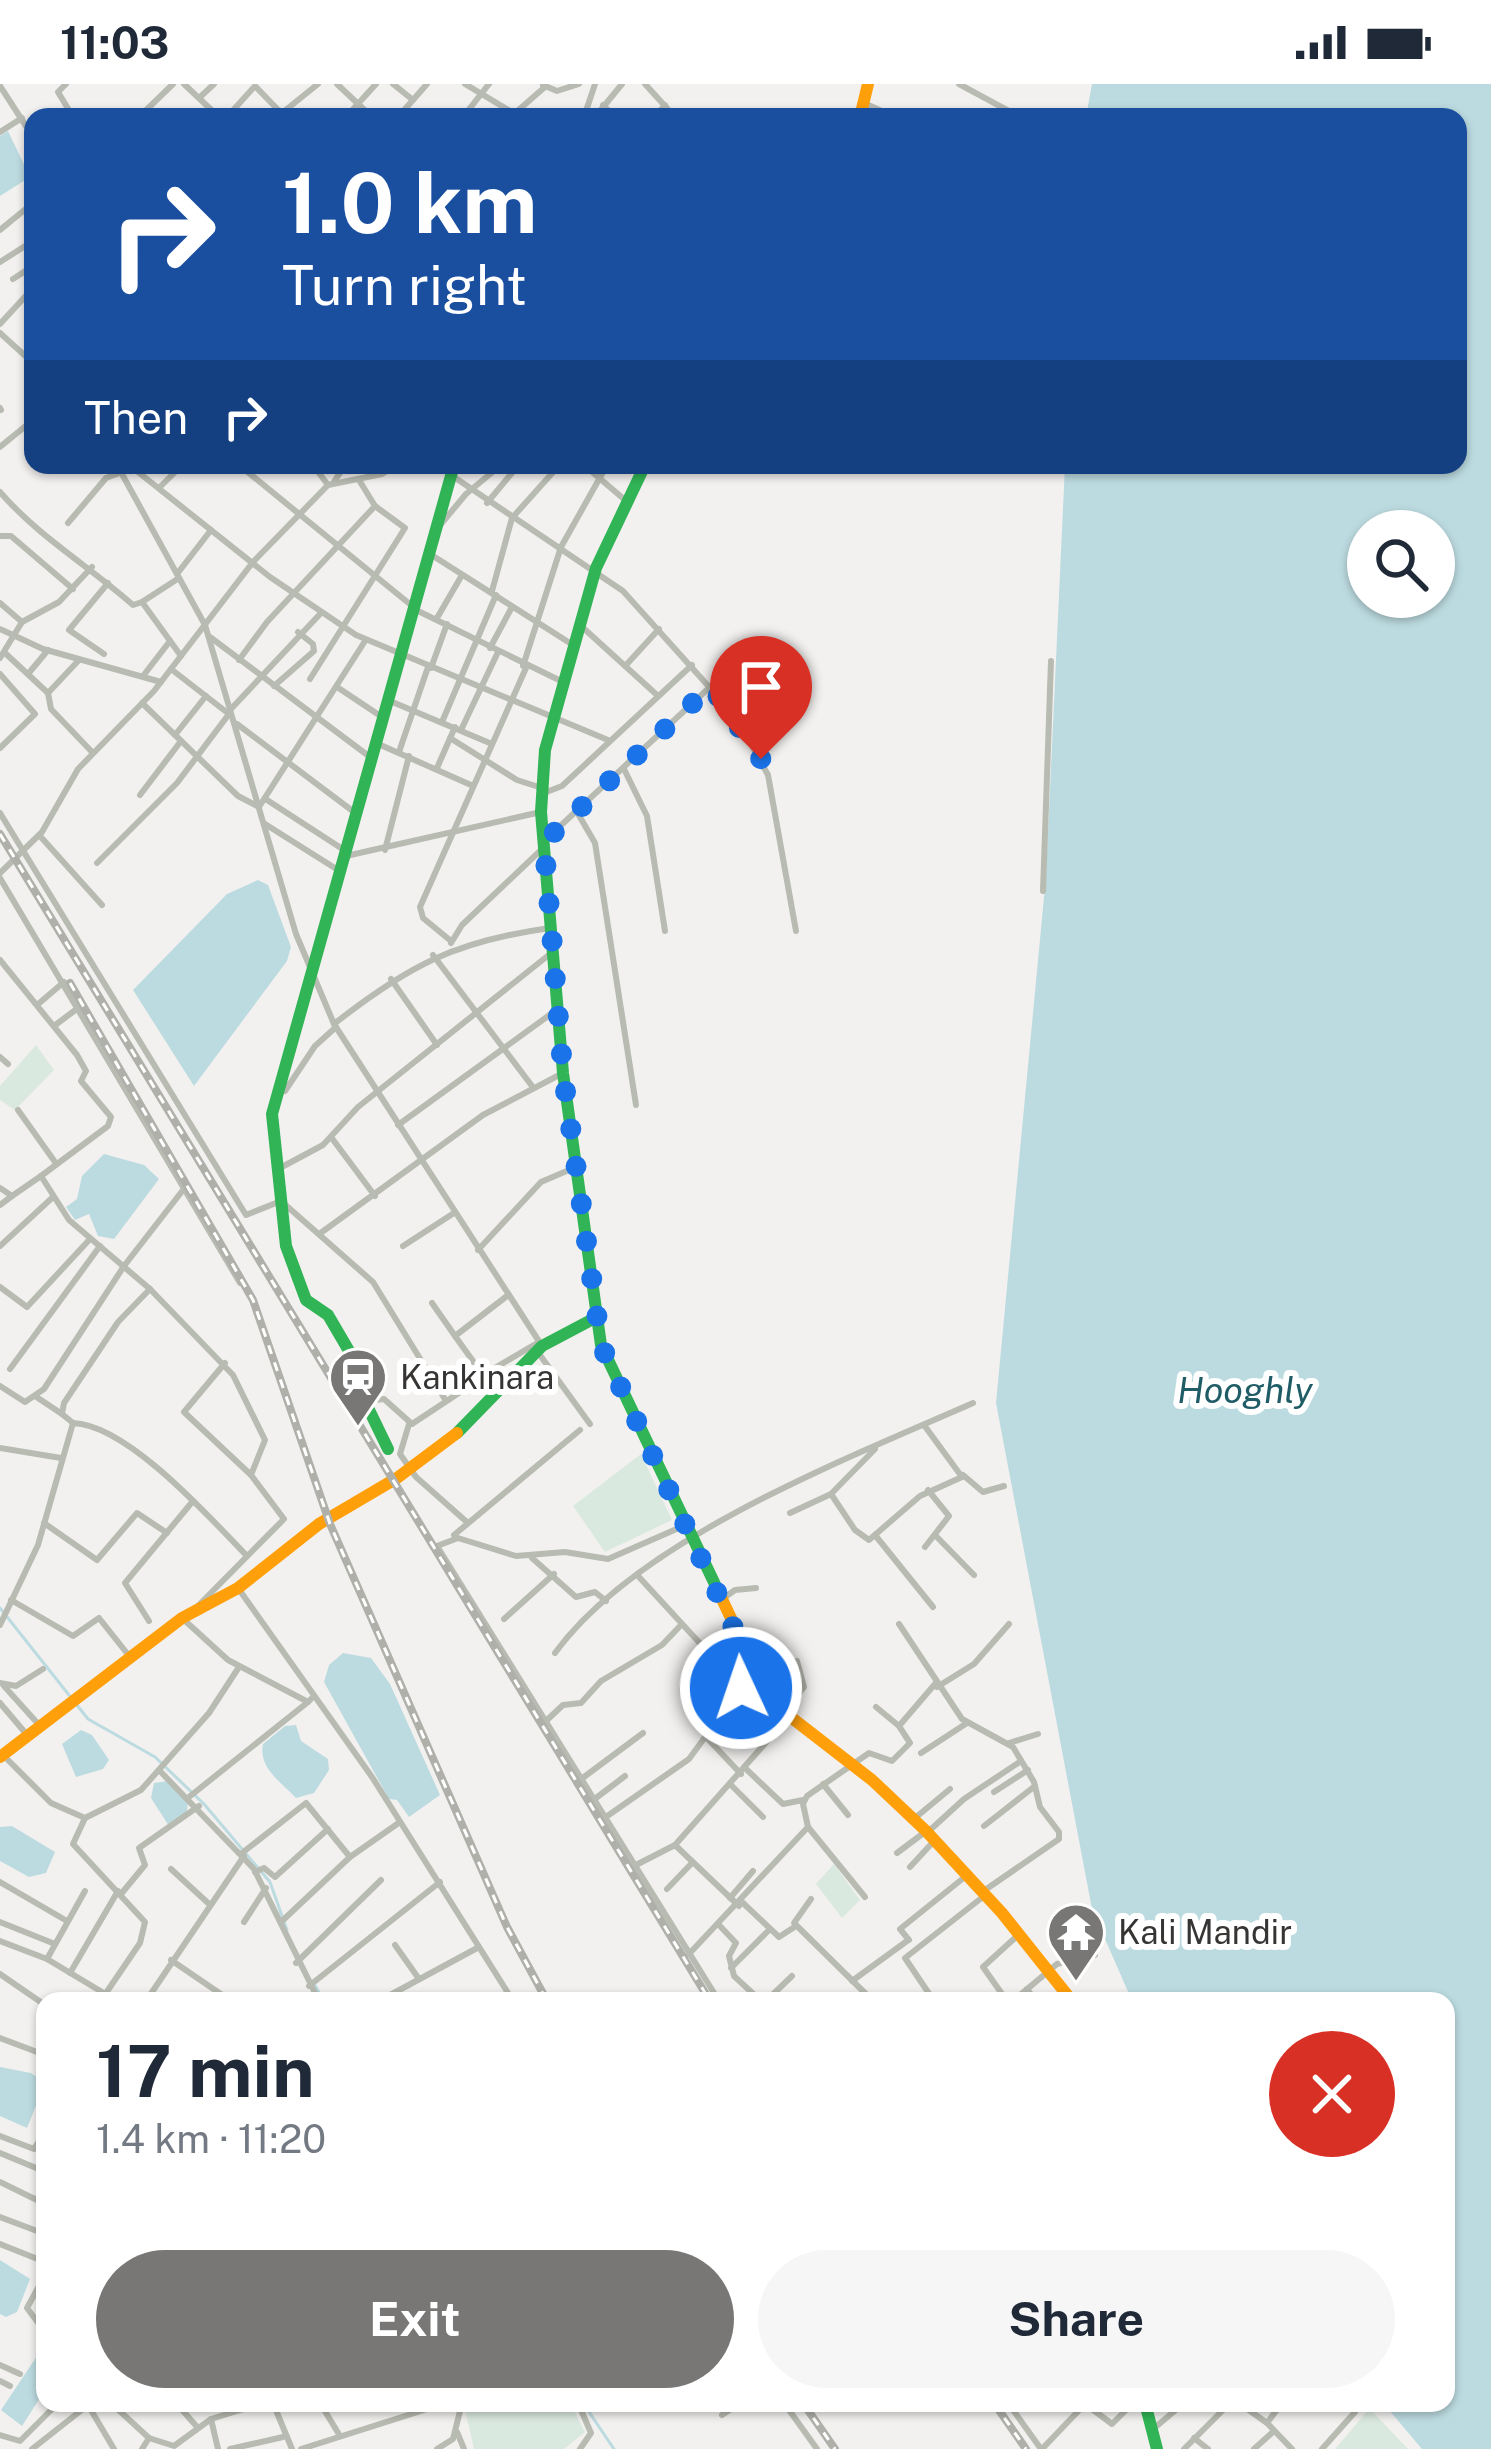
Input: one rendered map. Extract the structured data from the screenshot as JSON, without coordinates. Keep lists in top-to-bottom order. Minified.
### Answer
{"water":["Hooghly"],"places":{"station":["Kankinara"],"temple":["Kali Mandir"]},"page":{"status":"11:03","turn":["1.0 km","Turn right"],"then":"Then","heading":["17 min","1.4 km · 11:20"],"buttons":["Exit","Share"]}}
